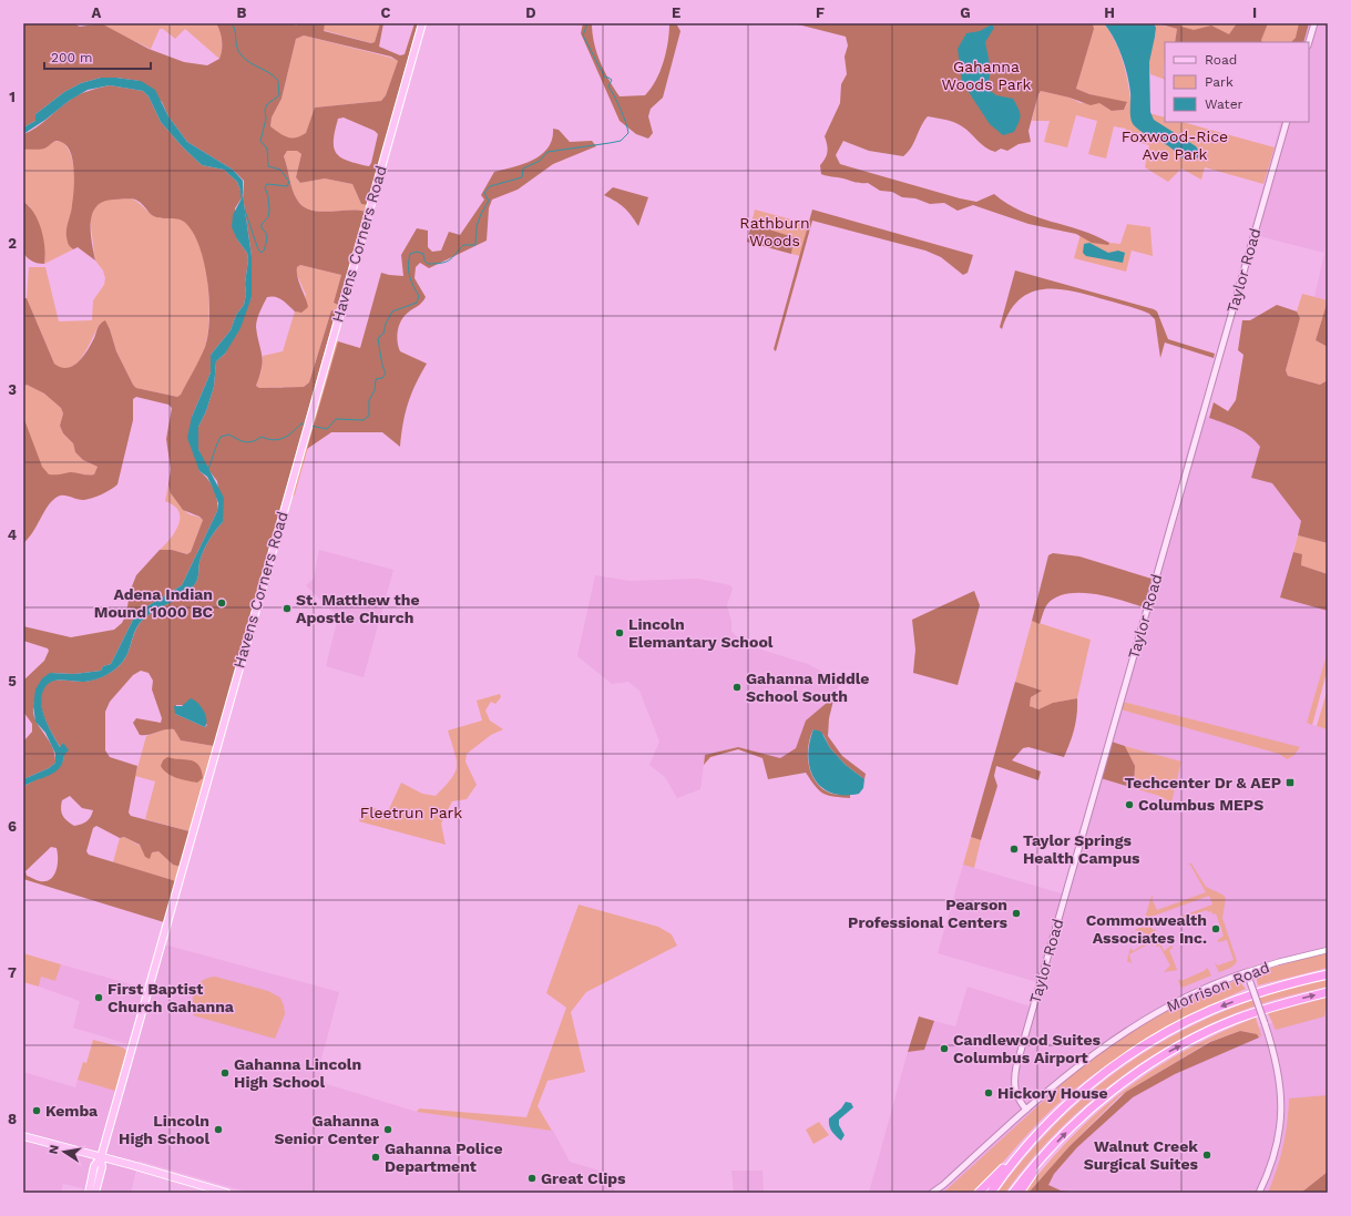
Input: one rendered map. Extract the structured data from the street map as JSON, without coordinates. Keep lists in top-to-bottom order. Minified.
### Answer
{"streets":{"main road":["Havens Corners Road","Taylor Road","Morrison Road"]},"crossings":[["Taylor Road","Morrison Road"]],"parks":["Gahanna Woods Park","Foxwood-Rice Ave Park","Rathburn Woods","Fleetrun Park"],"places":{"other":["Adena Indian Mound 1000 BC","St. Matthew the Apostle Church","Lincoln Elemantary School","Gahanna Middle School South","Columbus MEPS","Taylor Springs Health Campus","Pearson Professional Centers","Commonwealth Associates Inc.","First Baptist Church Gahanna","Candlewood Suites Columbus Airport","Gahanna Lincoln High School","Hickory House","Kemba","Lincoln High School","Gahanna Senior Center","Walnut Creek Surgical Suites","Gahanna Police Department","Great Clips"],"transit":["Techcenter Dr & AEP"]},"legend":["Road","Park","Water"],"scale_bar":"200 m","north":"left","grid":{"columns":["A","B","C","D","E","F","G","H","I"],"rows":["1","2","3","4","5","6","7","8"]}}
